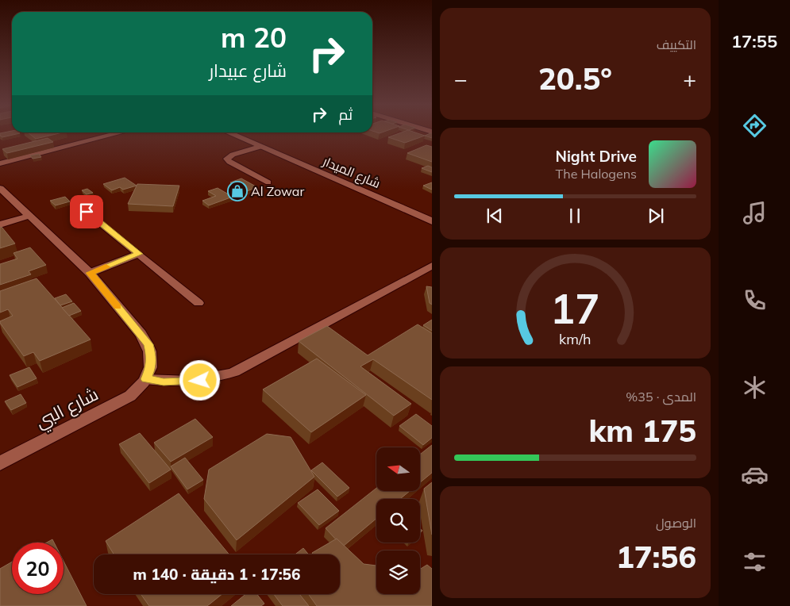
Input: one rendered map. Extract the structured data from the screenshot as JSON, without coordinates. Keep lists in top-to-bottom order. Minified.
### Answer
{"streets":{"street":["شارع الميدار","شارع البي"]},"places":{"shop":["Al Zowar"]},"north":"left","page":{"tabs":"17:55","tile":["التكييف",["المدى · 35%","175 km"],["الوصول","17:56"]],"turn":["20 m","شارع عبيدار"],"heat":["−","20.5°","+"],"then":"ثم","song":["Night Drive","The Halogens"],"limit":"20","trip":"17:56 · 1 دقيقة · 140 m","gauge":["17","km/h"]}}
